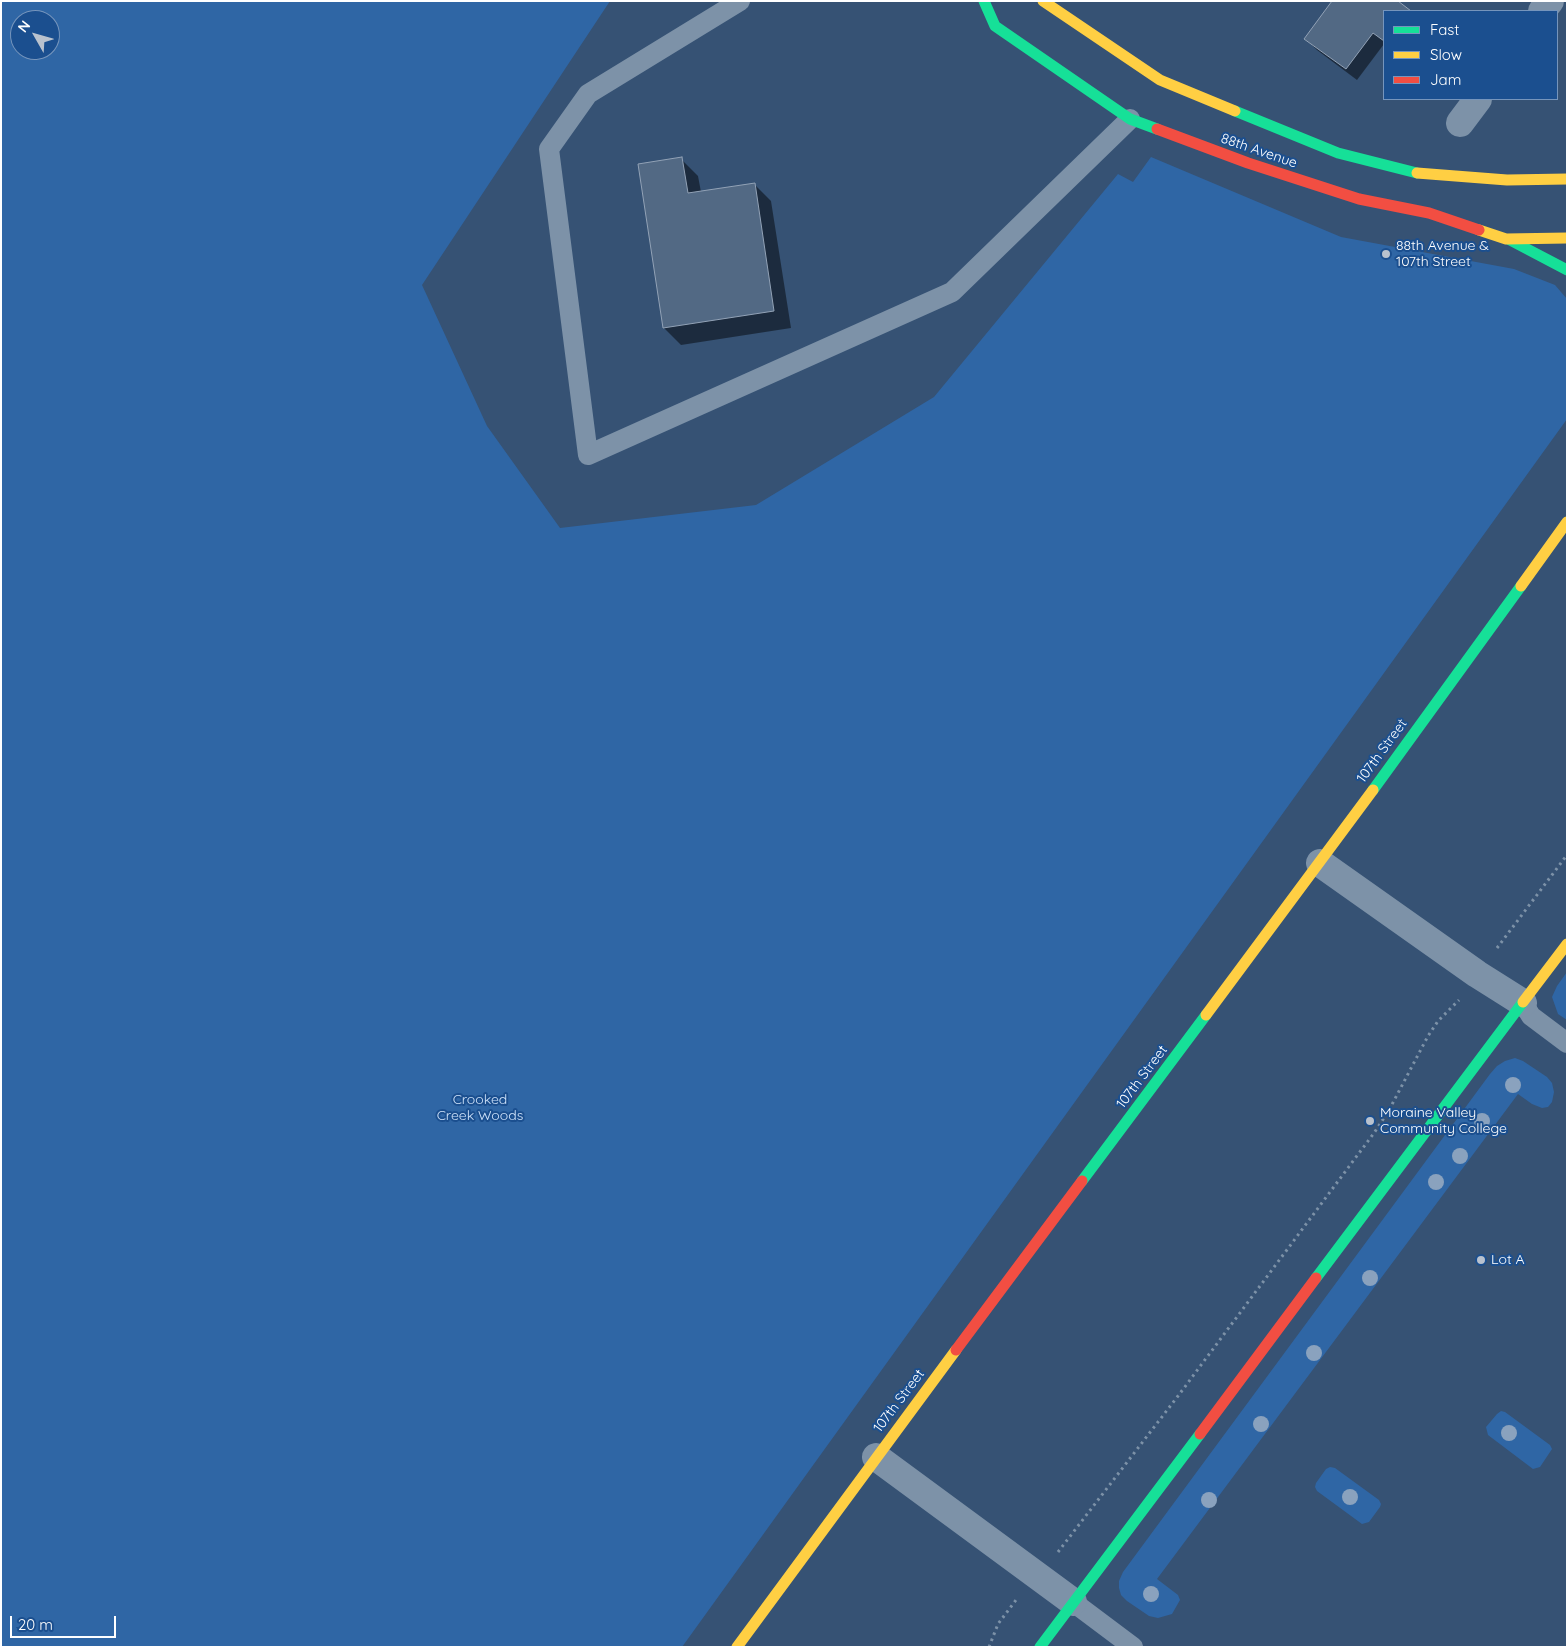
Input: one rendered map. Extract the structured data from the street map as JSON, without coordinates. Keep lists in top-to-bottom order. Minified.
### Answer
{"streets":{"street":["88th Avenue","107th Street"]},"parks":["Crooked Creek Woods"],"places":["88th Avenue & 107th Street","Moraine Valley Community College","Lot A"],"legend":["Fast","Slow","Jam"],"scale_bar":"20 m","north":"top left"}
